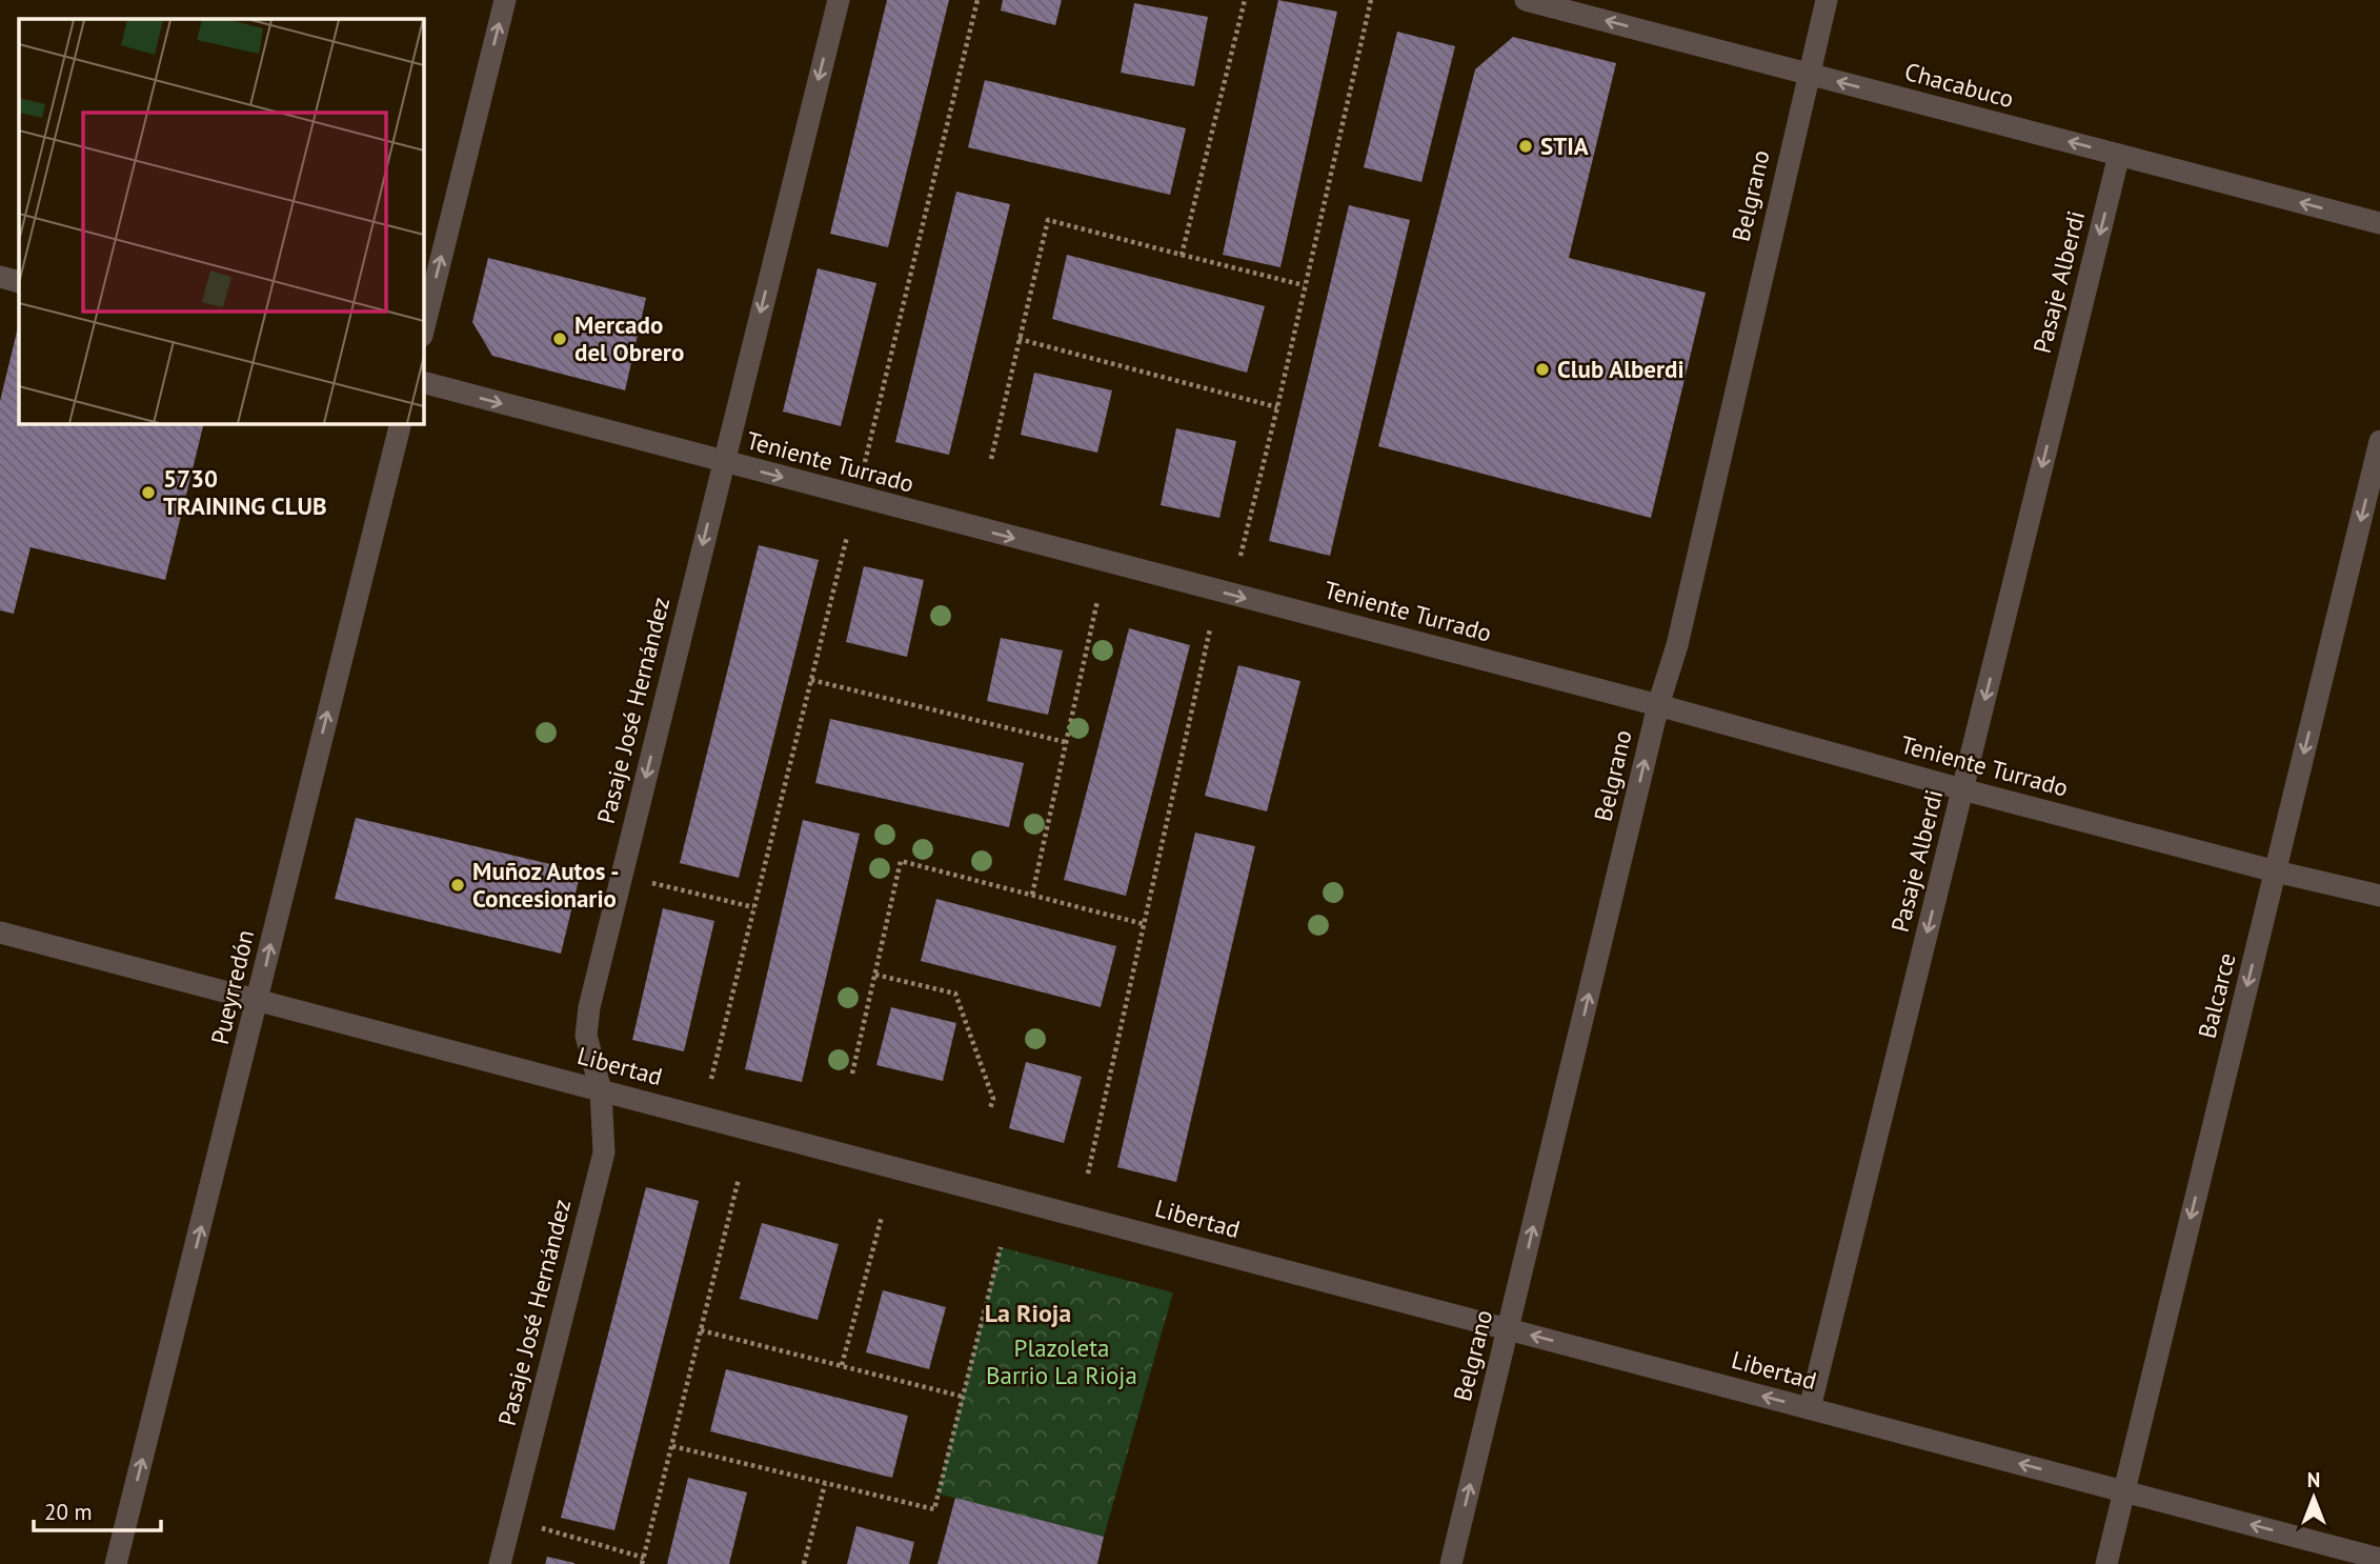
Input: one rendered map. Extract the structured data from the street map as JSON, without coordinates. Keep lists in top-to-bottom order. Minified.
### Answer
{"streets":{"street":["Chacabuco","Belgrano","Pasaje Alberdi","Teniente Turrado","Pasaje José Hernández","Pueyrredón","Balcarce","Libertad"]},"crossings":[["Chacabuco","Belgrano"],["Chacabuco","Pasaje Alberdi"],["Belgrano","Teniente Turrado"],["Belgrano","Libertad"],["Pasaje Alberdi","Teniente Turrado"],["Pasaje Alberdi","Libertad"],["Teniente Turrado","Pasaje José Hernández"],["Teniente Turrado","Balcarce"],["Pasaje José Hernández","Libertad"],["Pueyrredón","Libertad"],["Balcarce","Libertad"]],"one_way":["Chacabuco","Belgrano","Pasaje Alberdi","Teniente Turrado","Pasaje José Hernández","Pueyrredón","Balcarce","Libertad"],"districts":["La Rioja"],"parks":["Plazoleta Barrio La Rioja"],"places":["STIA","Mercado del Obrero","Club Alberdi","5730 TRAINING CLUB","Muñoz Autos - Concesionario"],"scale_bar":"20 m","north":"top"}
